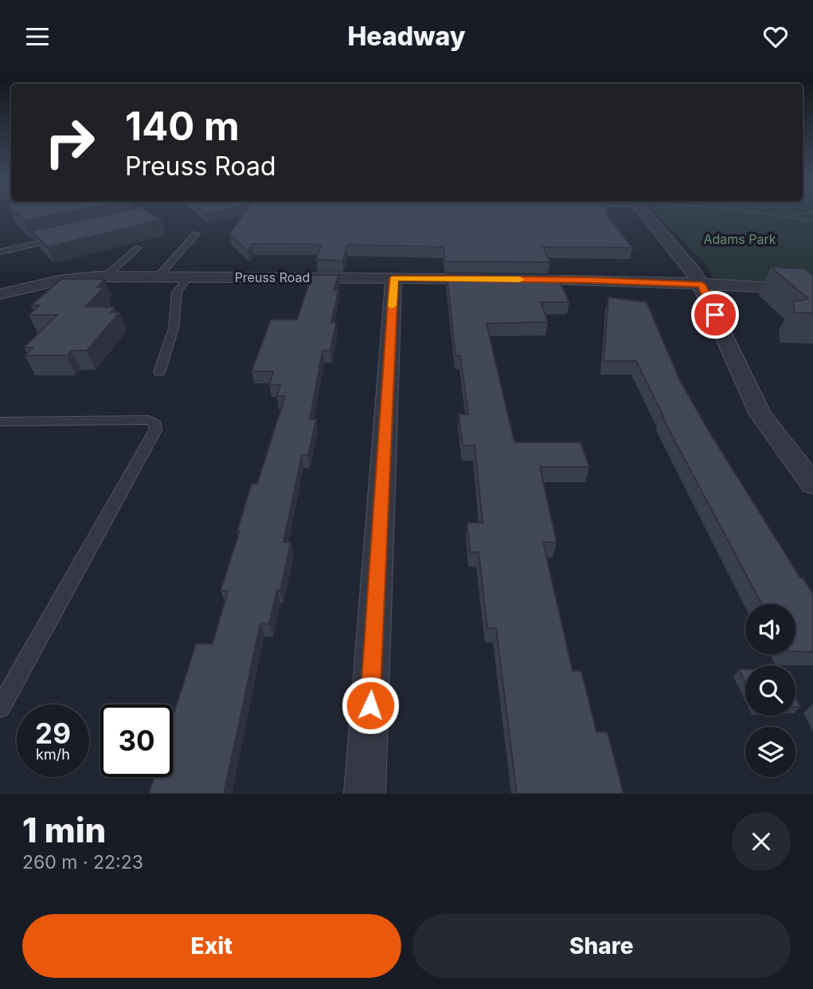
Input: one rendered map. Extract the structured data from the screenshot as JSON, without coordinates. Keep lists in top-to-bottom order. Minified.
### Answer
{"streets":{"street":["Preuss Road"]},"parks":["Adams Park"],"page":{"header":"Headway","turn":["140 m","Preuss Road"],"speed":"29 km/h","limit":"30","heading":["1 min","260 m · 22:23"],"buttons":["Exit","Share"]}}
